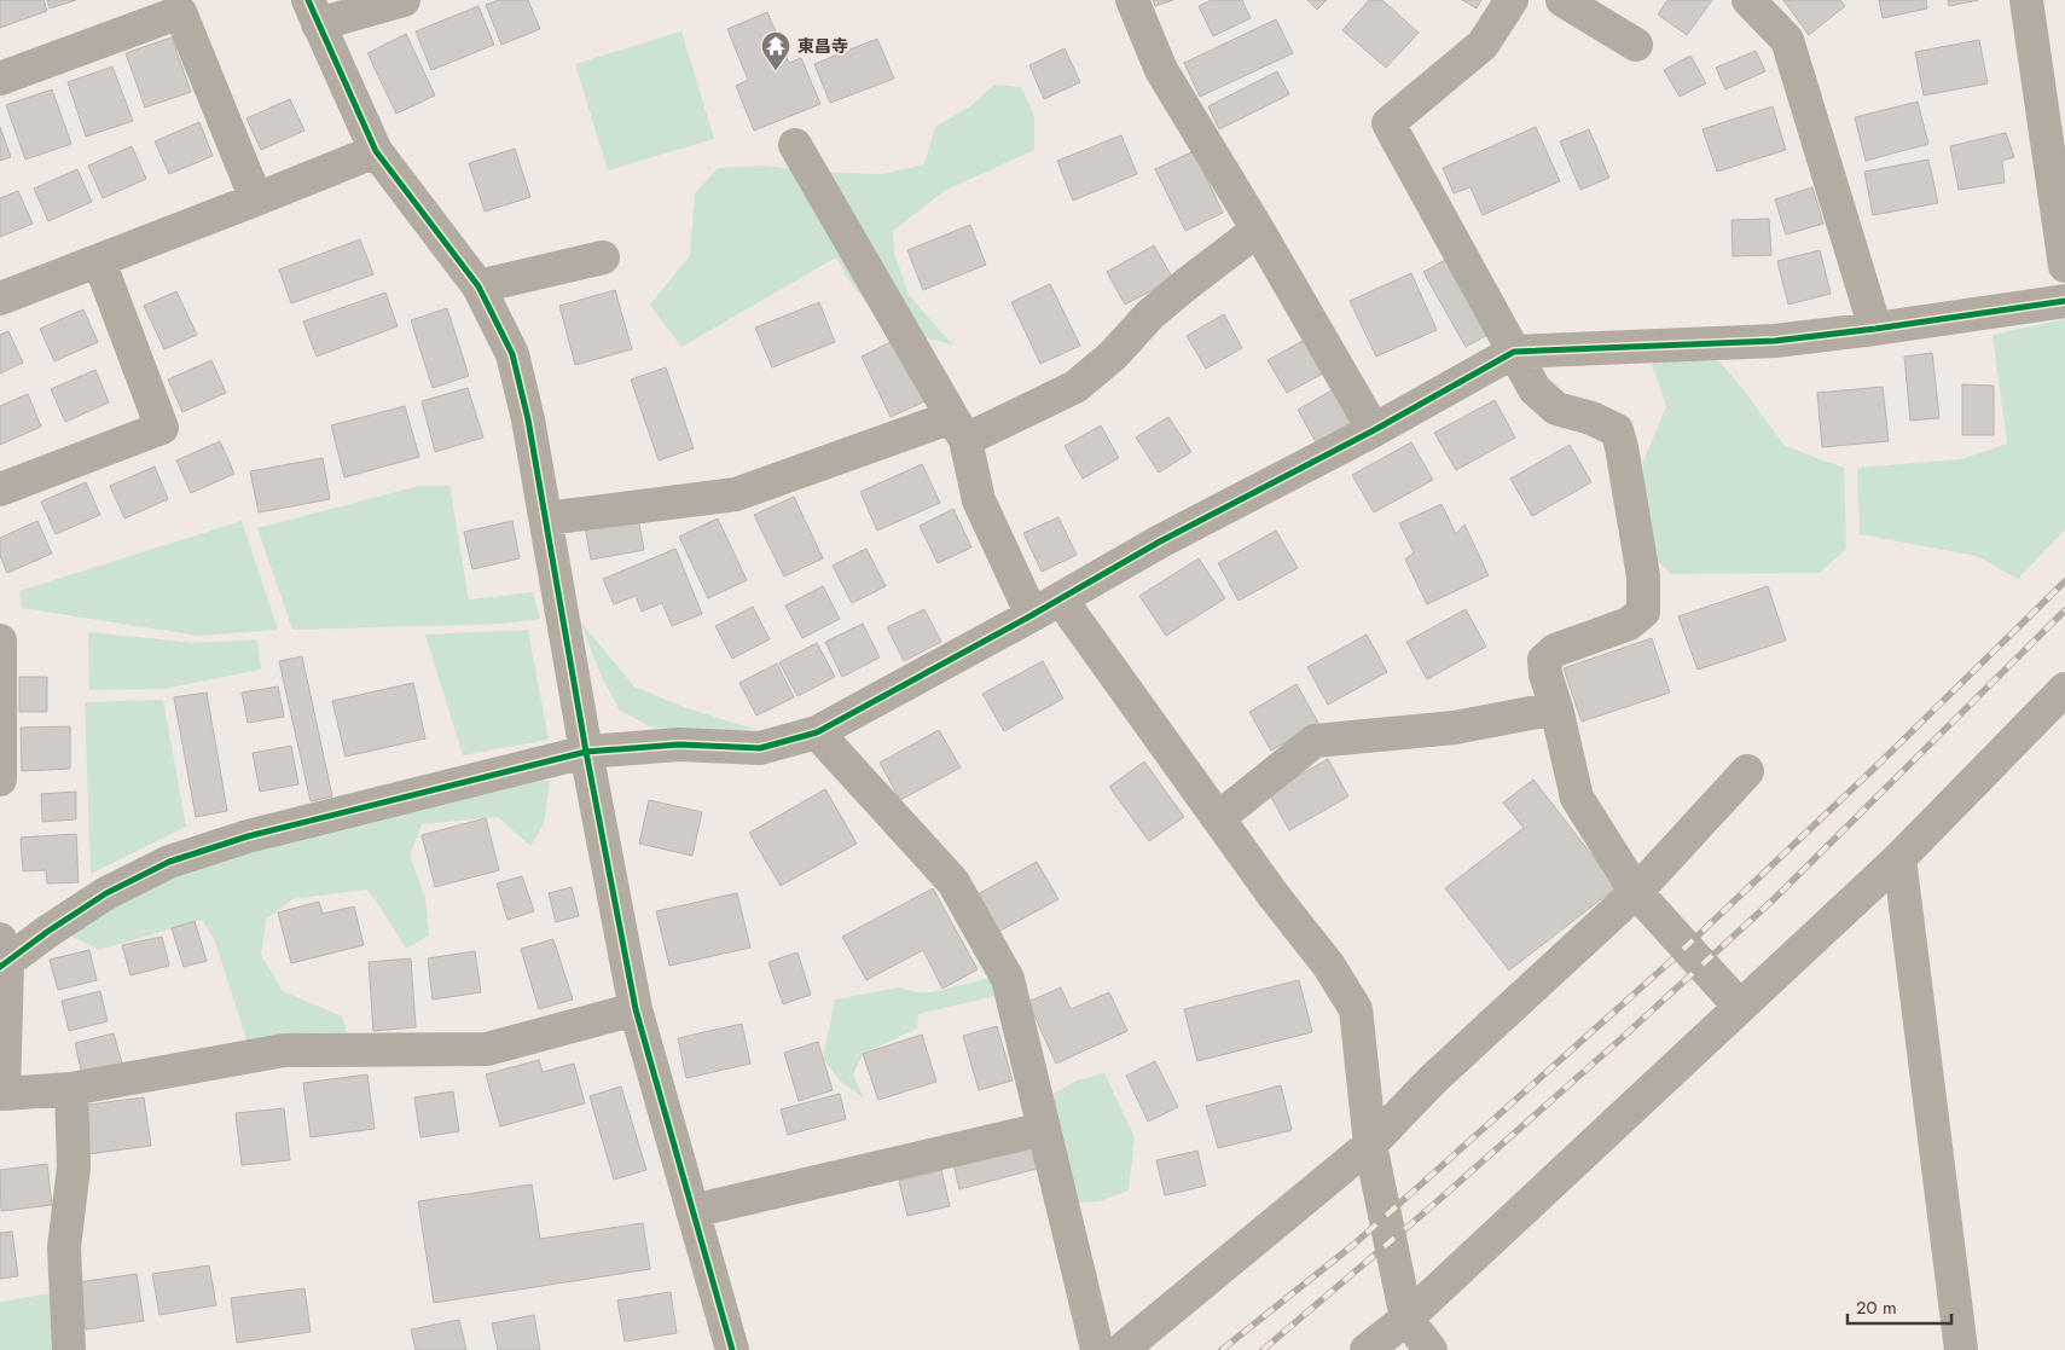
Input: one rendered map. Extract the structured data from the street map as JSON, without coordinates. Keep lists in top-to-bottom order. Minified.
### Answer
{"places":{"temple":["東昌寺"]},"scale_bar":"20 m"}
